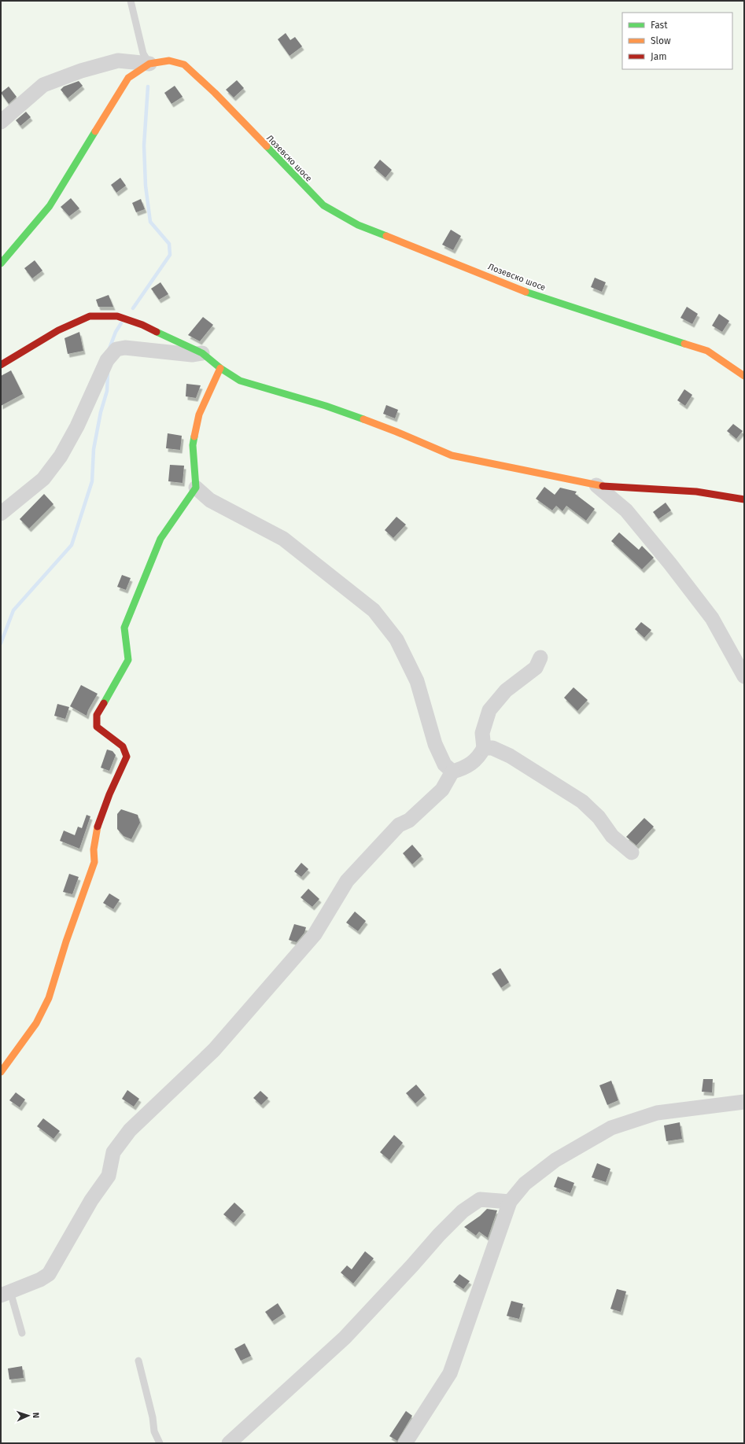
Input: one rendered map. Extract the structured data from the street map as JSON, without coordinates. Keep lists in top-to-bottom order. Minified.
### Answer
{"streets":{"street":["Лозевско шосе"]},"legend":["Fast","Slow","Jam"],"north":"right"}
